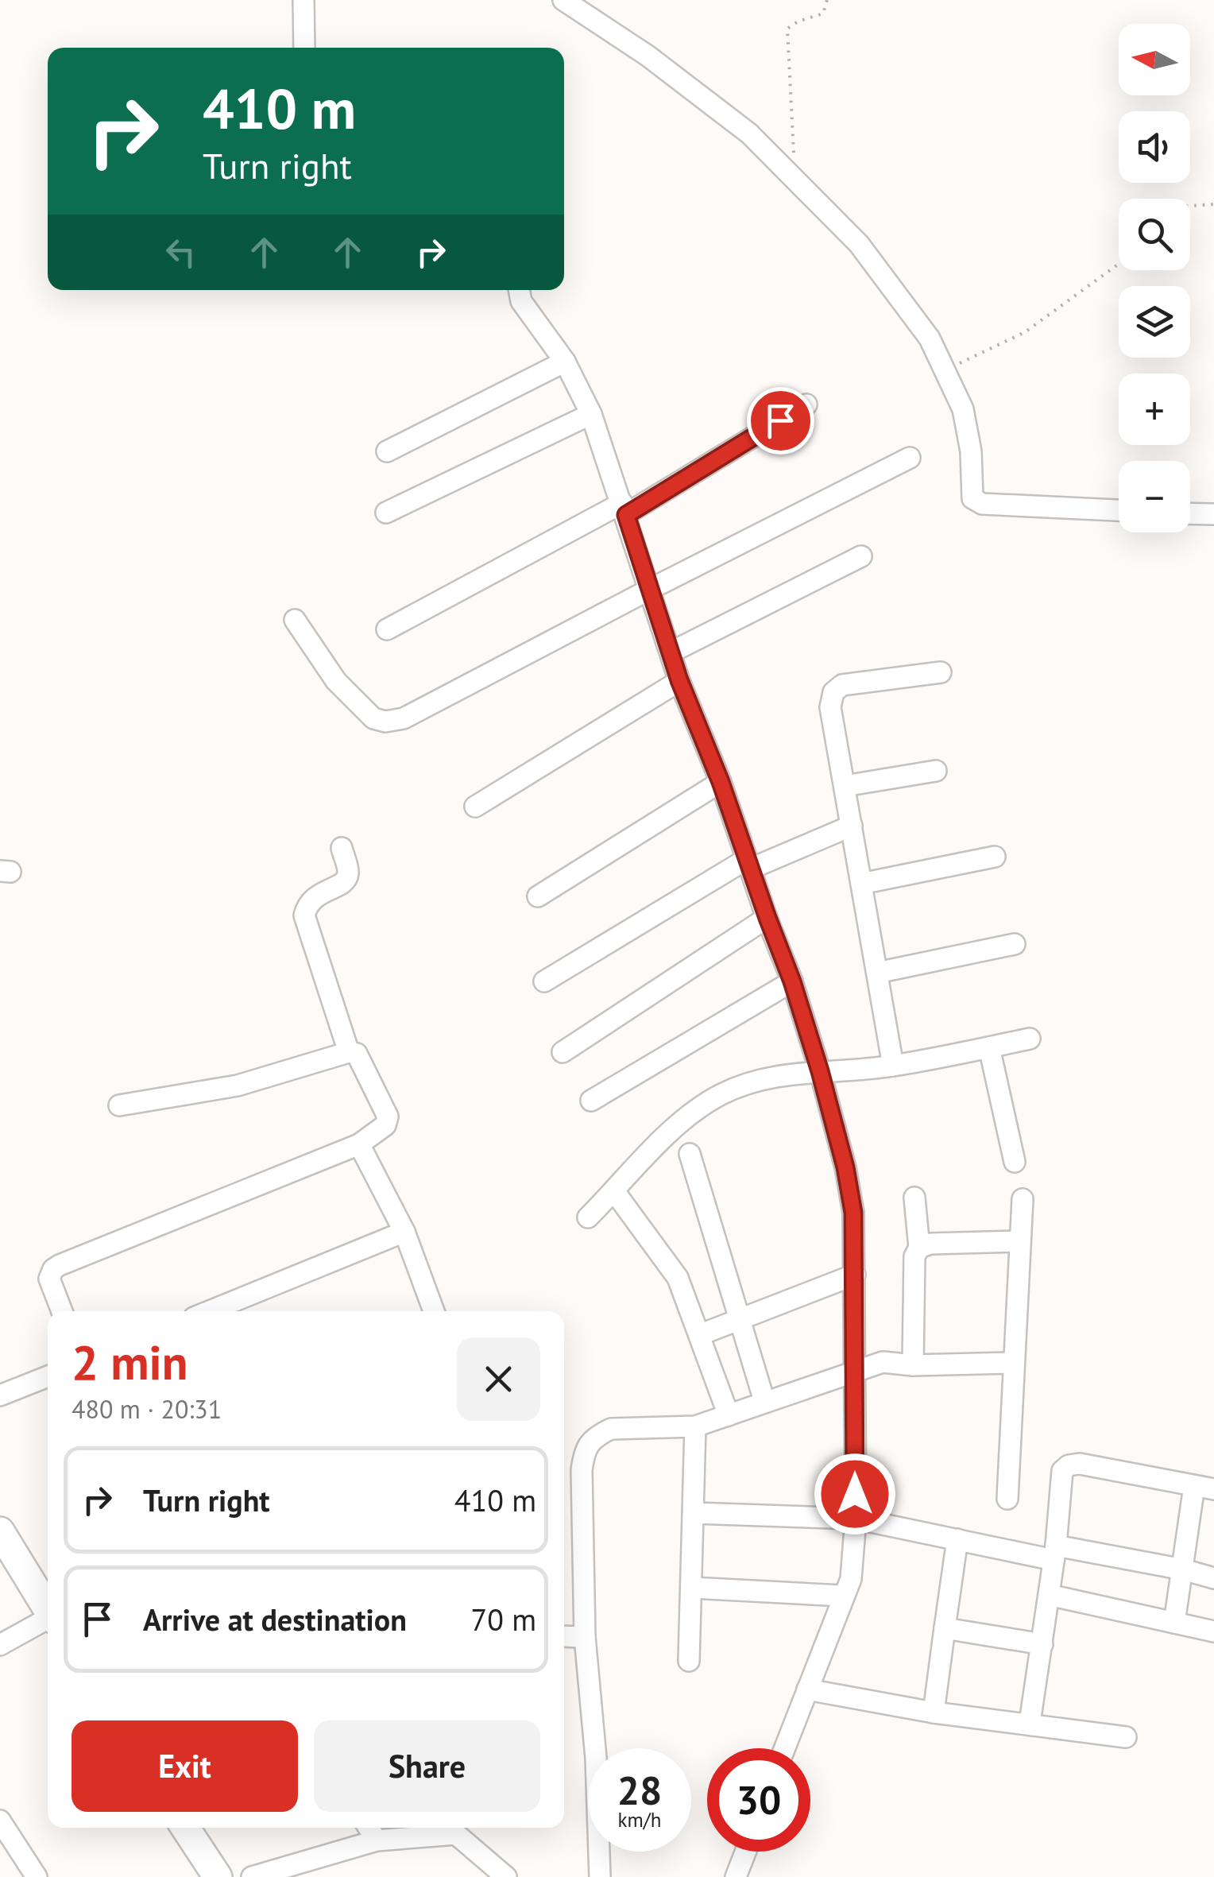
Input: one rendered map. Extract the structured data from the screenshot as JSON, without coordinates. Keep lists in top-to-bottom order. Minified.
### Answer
{"north":"left","page":{"map_buttons":["+","−"],"turn":["410 m","Turn right"],"heading":["2 min","480 m · 20:31"],"list":[{"name":"Turn right","value":"410 m"},{"name":"Arrive at destination","value":"70 m"}],"buttons":["Exit","Share"],"speed":"28 km/h","limit":"30"}}
